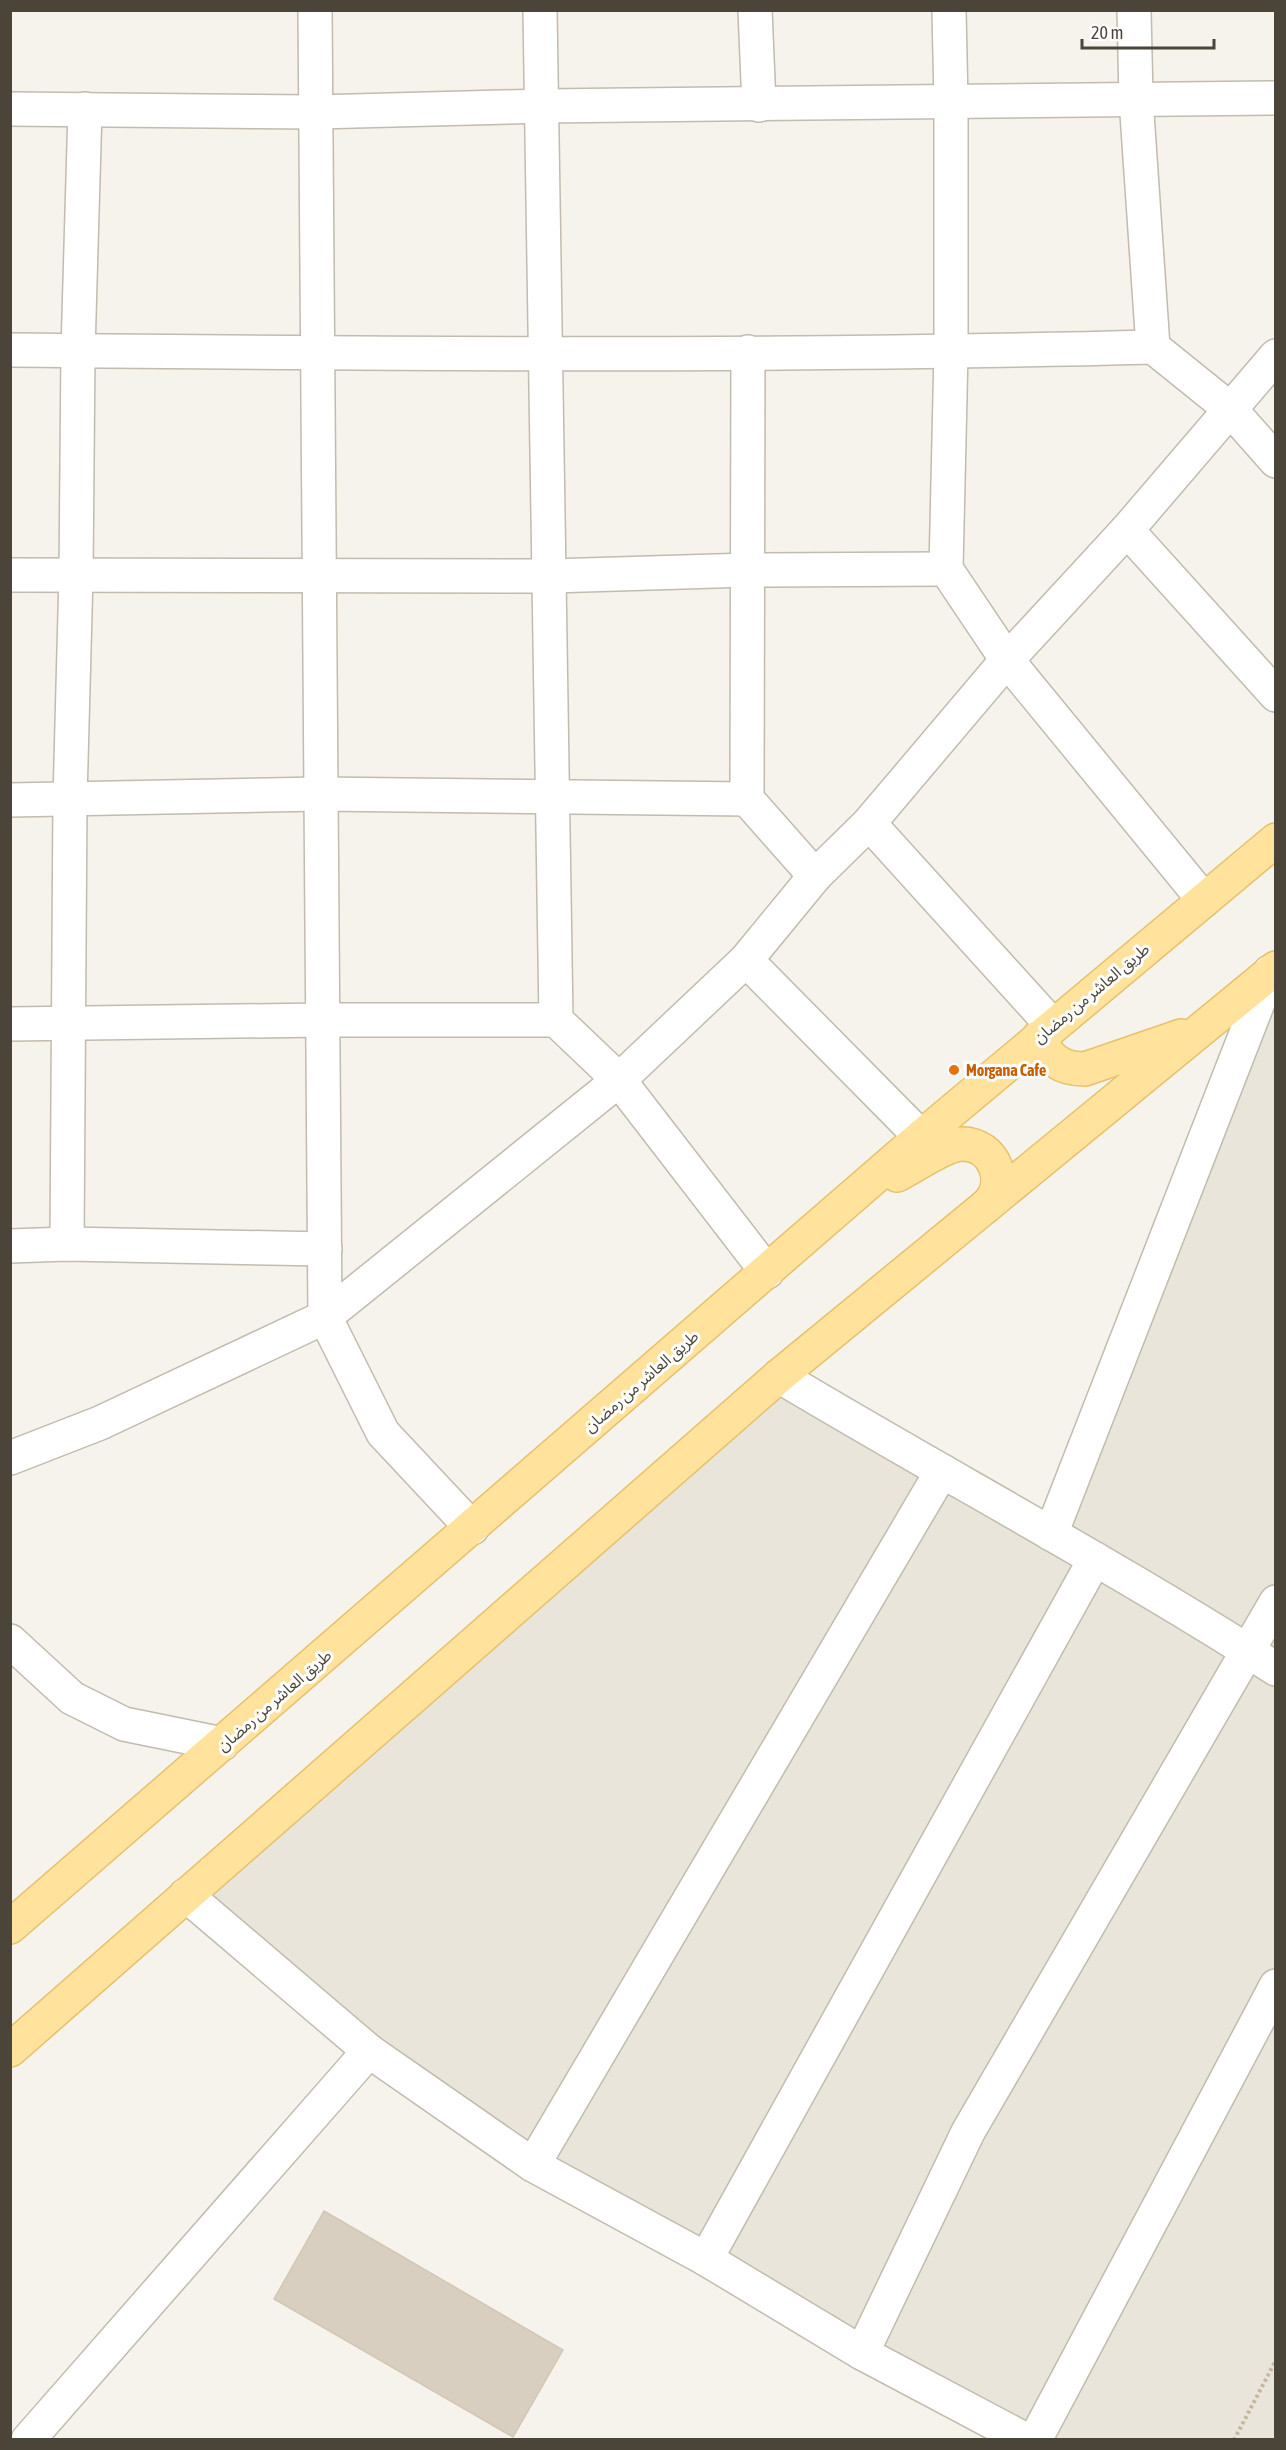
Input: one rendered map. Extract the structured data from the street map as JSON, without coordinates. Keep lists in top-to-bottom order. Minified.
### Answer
{"streets":{"main road":["طريق العاشر من رمضان"]},"places":["Morgana Cafe"],"scale_bar":"20 m"}
